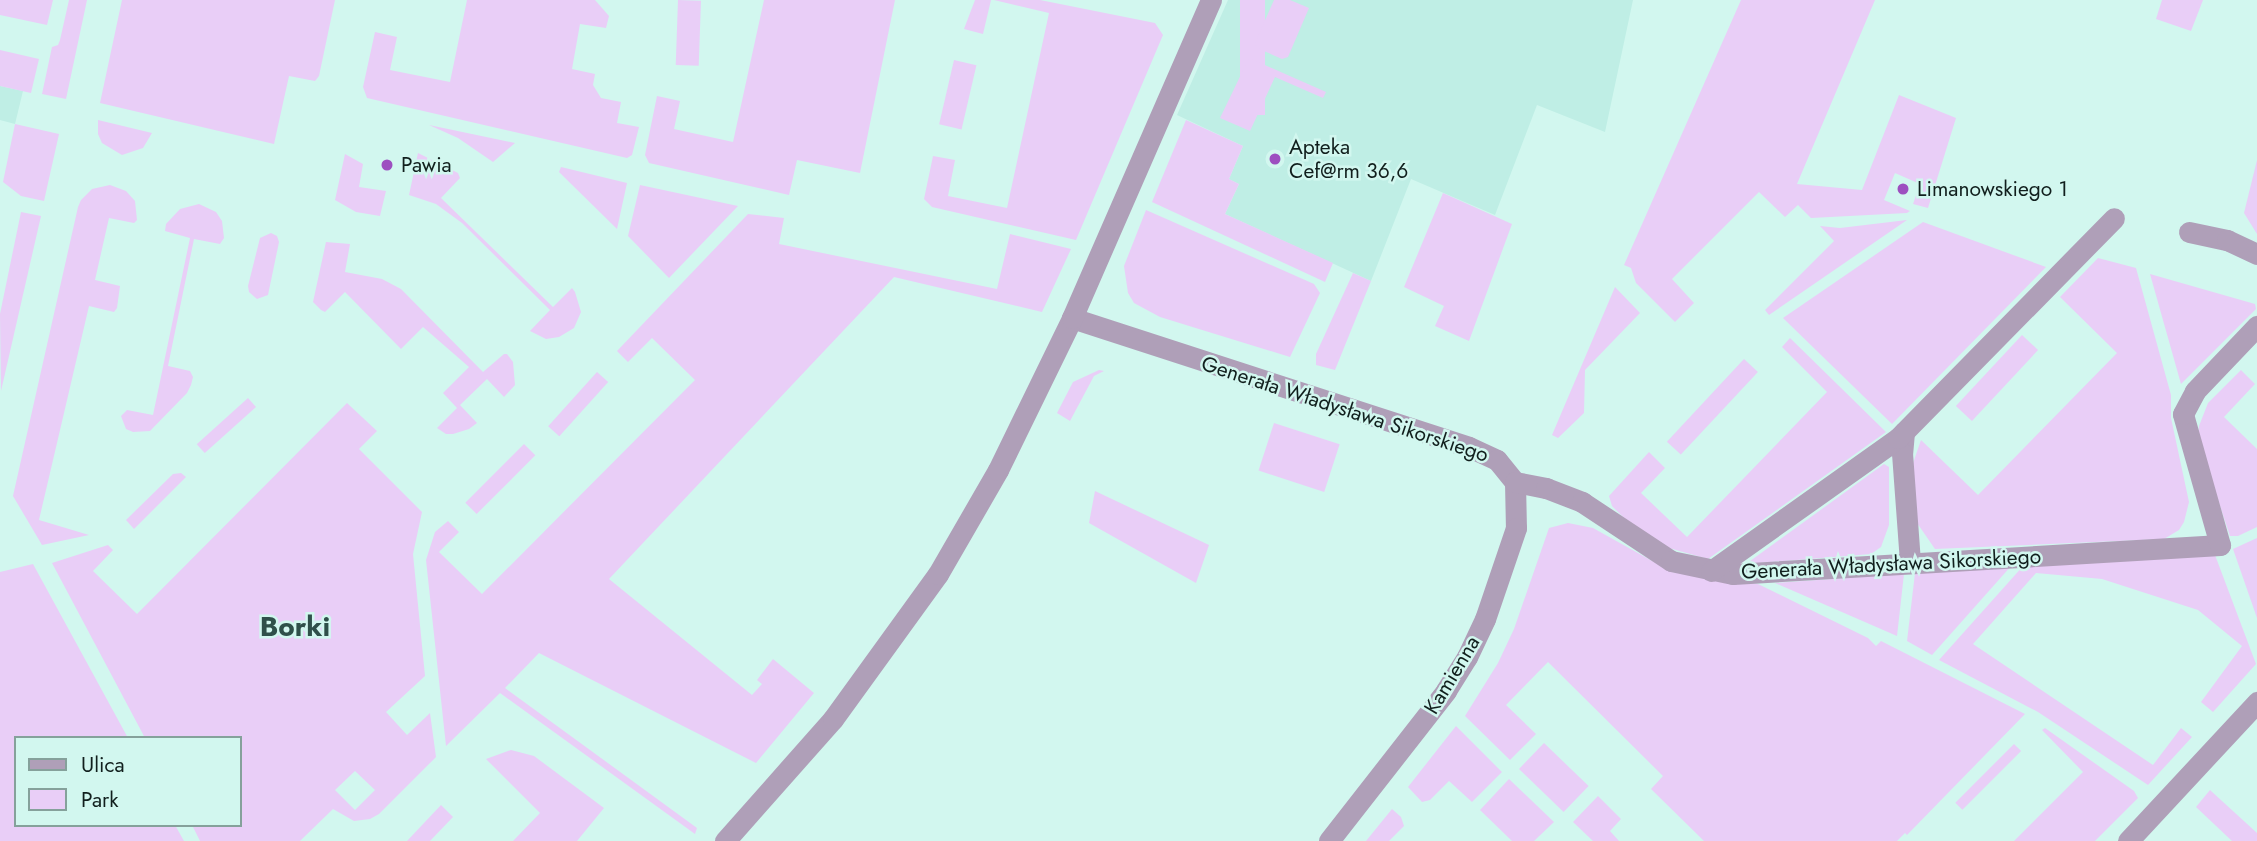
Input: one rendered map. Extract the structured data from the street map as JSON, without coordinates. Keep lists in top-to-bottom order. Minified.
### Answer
{"streets":{"street":["Generała Władysława Sikorskiego","Kamienna"]},"crossings":[["Generała Władysława Sikorskiego","Kamienna"]],"districts":["Borki"],"places":["Apteka Cef@rm 36,6","Pawia","Limanowskiego 1"],"legend":["Ulica","Park"]}
